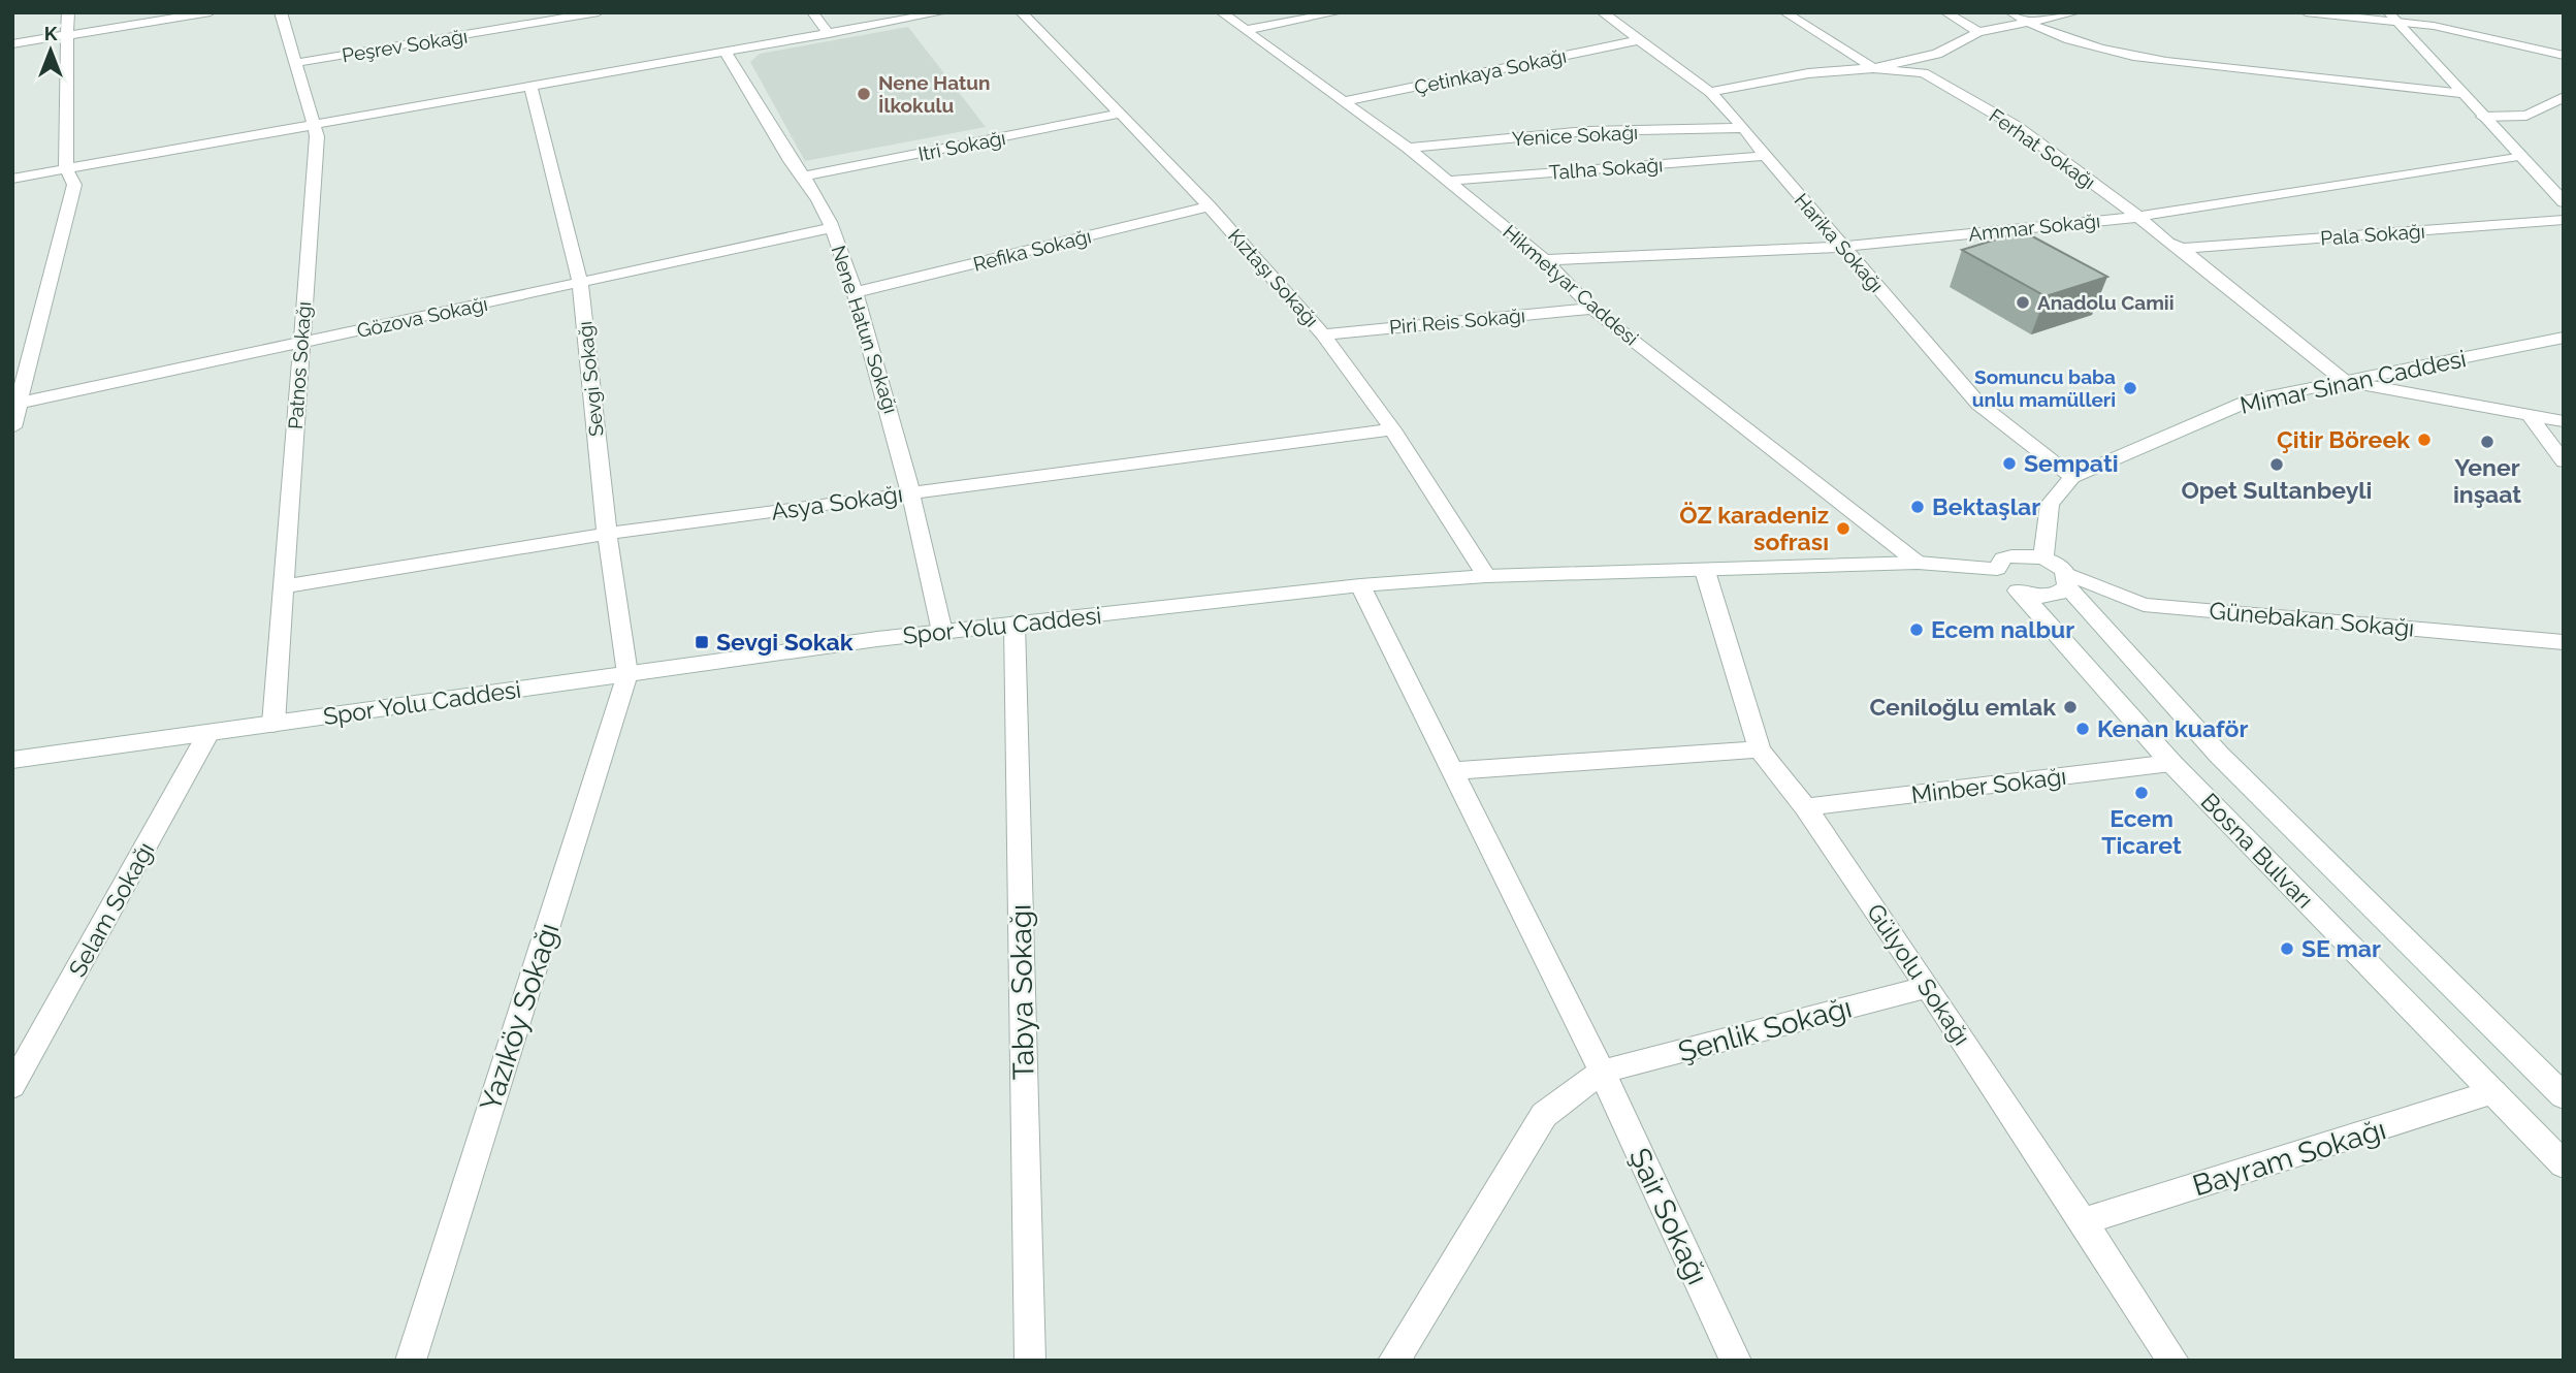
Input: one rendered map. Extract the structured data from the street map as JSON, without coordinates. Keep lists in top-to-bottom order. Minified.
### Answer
{"streets":{"street":["Peşrev Sokağı","Çetinkaya Sokağı","Yenice Sokağı","Itri Sokağı","Ferhat Sokağı","Talha Sokağı","Ammar Sokağı","Pala Sokağı","Harika Sokağı","Refika Sokağı","Kıztaşı Sokağı","Hikmetyar Caddesi","Gözova Sokağı","Piri Reis Sokağı","Nene Hatun Sokağı","Patnos Sokağı","Sevgi Sokağı","Mimar Sinan Caddesi","Asya Sokağı","Günebakan Sokağı","Spor Yolu Caddesi","Minber Sokağı","Bosna Bulvarı","Selam Sokağı","Gülyolu Sokağı","Tabya Sokağı","Yazıköy Sokağı","Şenlik Sokağı","Bayram Sokağı","Şair Sokağı"]},"crossings":[["Peşrev Sokağı","Patnos Sokağı"],["Çetinkaya Sokağı","Harika Sokağı"],["Çetinkaya Sokağı","Hikmetyar Caddesi"],["Yenice Sokağı","Harika Sokağı"],["Yenice Sokağı","Hikmetyar Caddesi"],["Itri Sokağı","Kıztaşı Sokağı"],["Itri Sokağı","Nene Hatun Sokağı"],["Ferhat Sokağı","Ammar Sokağı"],["Ferhat Sokağı","Pala Sokağı"],["Ferhat Sokağı","Mimar Sinan Caddesi"],["Talha Sokağı","Harika Sokağı"],["Talha Sokağı","Hikmetyar Caddesi"],["Ammar Sokağı","Harika Sokağı"],["Ammar Sokağı","Hikmetyar Caddesi"],["Harika Sokağı","Mimar Sinan Caddesi"],["Refika Sokağı","Kıztaşı Sokağı"],["Refika Sokağı","Nene Hatun Sokağı"],["Kıztaşı Sokağı","Piri Reis Sokağı"],["Kıztaşı Sokağı","Asya Sokağı"],["Kıztaşı Sokağı","Spor Yolu Caddesi"],["Hikmetyar Caddesi","Piri Reis Sokağı"],["Hikmetyar Caddesi","Spor Yolu Caddesi"],["Gözova Sokağı","Nene Hatun Sokağı"],["Gözova Sokağı","Patnos Sokağı"],["Gözova Sokağı","Sevgi Sokağı"],["Nene Hatun Sokağı","Asya Sokağı"],["Nene Hatun Sokağı","Spor Yolu Caddesi"],["Patnos Sokağı","Asya Sokağı"],["Patnos Sokağı","Spor Yolu Caddesi"],["Sevgi Sokağı","Asya Sokağı"],["Sevgi Sokağı","Spor Yolu Caddesi"],["Sevgi Sokağı","Yazıköy Sokağı"],["Günebakan Sokağı","Bosna Bulvarı"],["Spor Yolu Caddesi","Bosna Bulvarı"],["Spor Yolu Caddesi","Selam Sokağı"],["Spor Yolu Caddesi","Gülyolu Sokağı"],["Spor Yolu Caddesi","Tabya Sokağı"],["Spor Yolu Caddesi","Yazıköy Sokağı"],["Spor Yolu Caddesi","Şair Sokağı"],["Minber Sokağı","Bosna Bulvarı"],["Minber Sokağı","Gülyolu Sokağı"],["Bosna Bulvarı","Bayram Sokağı"],["Gülyolu Sokağı","Şenlik Sokağı"],["Gülyolu Sokağı","Bayram Sokağı"],["Şenlik Sokağı","Şair Sokağı"]],"places":{"other":["Nene Hatun İlkokulu","Anadolu Camii","Somuncu baba unlu mamülleri","Çitir Böreek","Yener inşaat","Sempati","Opet Sultanbeyli","Bektaşlar","ÖZ karadeniz sofrası","Ecem nalbur","Ceniloğlu emlak","Kenan kuaför","Ecem Ticaret","SE mar"],"transit":["Sevgi Sokak"]},"north":"top"}
